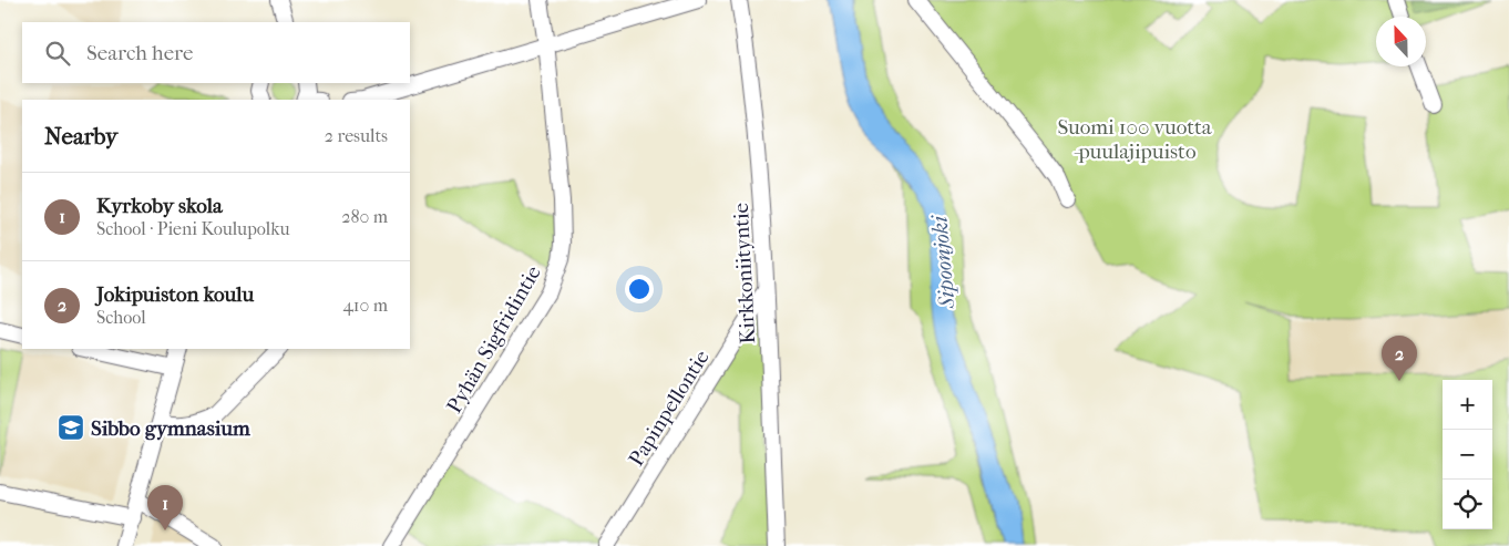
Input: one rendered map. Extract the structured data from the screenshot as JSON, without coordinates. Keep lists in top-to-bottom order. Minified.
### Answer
{"streets":{"street":["Kirkkoniityntie","Pyhän Sigfridintie","Papinpellontie"]},"crossings":[["Kirkkoniityntie","Papinpellontie"]],"water":["Sipoonjoki"],"parks":["Suomi 100 vuotta -puulajipuisto"],"places":{"school or university":["Sibbo gymnasium"]},"north":"top","page":{"search":"Search here","heading":["Nearby","2 results"],"list":[{"mark":"1","name":"Kyrkoby skola","note":"School · Pieni Koulupolku","value":"280 m"},{"mark":"2","name":"Jokipuiston koulu","note":"School","value":"410 m"}],"pins":["2","1"],"map_buttons":["+","−"]}}
